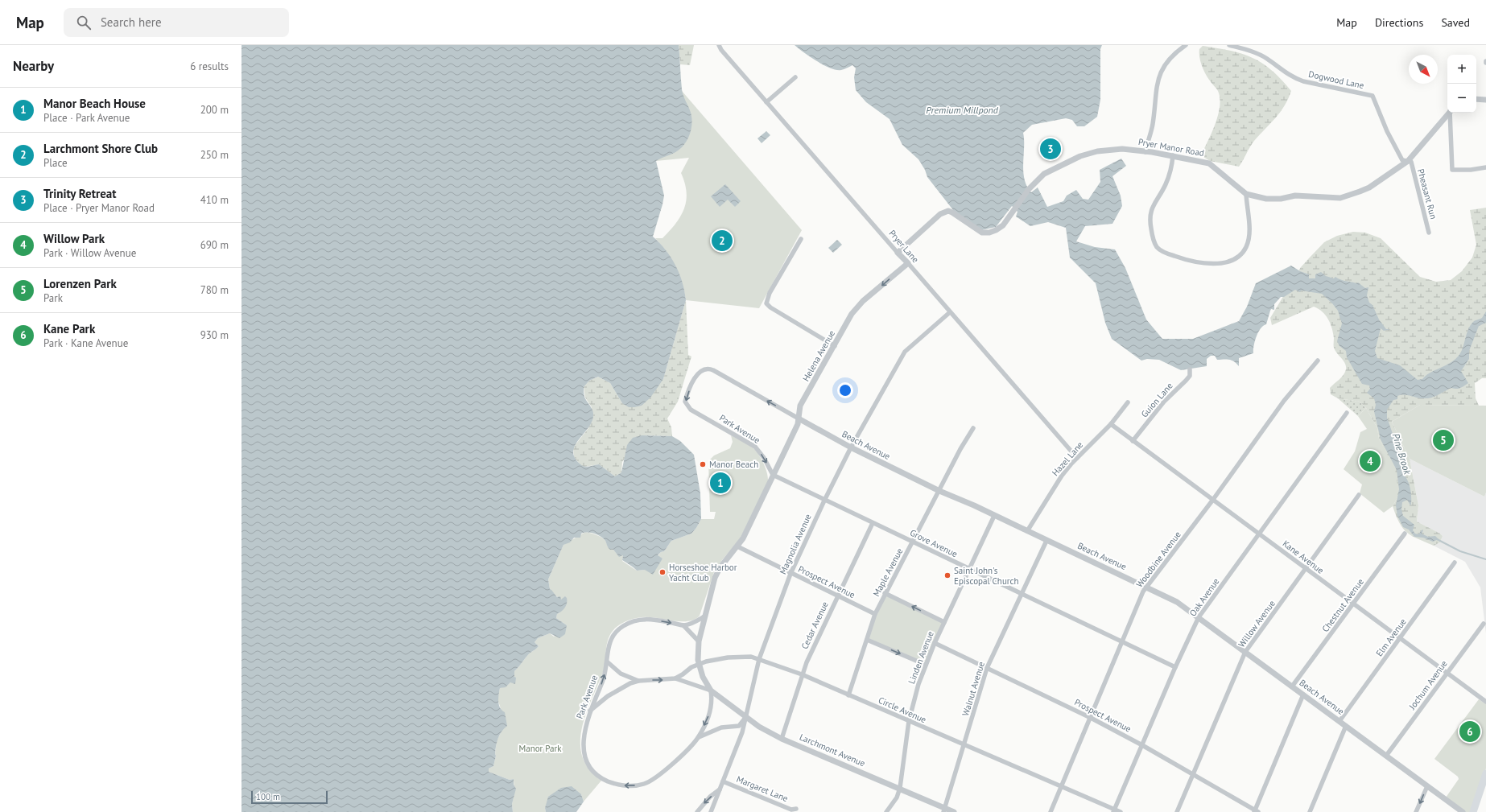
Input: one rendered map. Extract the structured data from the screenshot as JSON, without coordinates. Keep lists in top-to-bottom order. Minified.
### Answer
{"streets":{"street":["Dogwood Lane","Pryer Manor Road","Pheasant Run","Pryer Lane","Helena Avenue","Guion Lane","Park Avenue","Beach Avenue","Hazel Lane","Grove Avenue","Magnolia Avenue","Kane Avenue","Woodbine Avenue","Maple Avenue","Prospect Avenue","Oak Avenue","Chestnut Avenue","Willow Avenue","Cedar Avenue","Elm Avenue","Linden Avenue","Jochum Avenue","Walnut Avenue","Circle Avenue","Larchmont Avenue","Margaret Lane"]},"crossings":[["Dogwood Lane","Pryer Manor Road"],["Dogwood Lane","Pheasant Run"],["Pryer Manor Road","Pheasant Run"],["Pryer Manor Road","Pryer Lane"],["Pryer Lane","Helena Avenue"],["Pryer Lane","Hazel Lane"],["Pryer Lane","Magnolia Avenue"],["Helena Avenue","Park Avenue"],["Helena Avenue","Beach Avenue"],["Helena Avenue","Grove Avenue"],["Guion Lane","Kane Avenue"],["Park Avenue","Beach Avenue"],["Park Avenue","Grove Avenue"],["Park Avenue","Magnolia Avenue"],["Park Avenue","Prospect Avenue"],["Park Avenue","Circle Avenue"],["Park Avenue","Larchmont Avenue"],["Beach Avenue","Hazel Lane"],["Beach Avenue","Magnolia Avenue"],["Beach Avenue","Woodbine Avenue"],["Beach Avenue","Maple Avenue"],["Beach Avenue","Oak Avenue"],["Beach Avenue","Chestnut Avenue"],["Beach Avenue","Willow Avenue"],["Beach Avenue","Elm Avenue"],["Beach Avenue","Linden Avenue"],["Beach Avenue","Jochum Avenue"],["Beach Avenue","Walnut Avenue"],["Hazel Lane","Kane Avenue"],["Grove Avenue","Magnolia Avenue"],["Grove Avenue","Woodbine Avenue"],["Grove Avenue","Maple Avenue"],["Grove Avenue","Oak Avenue"],["Grove Avenue","Cedar Avenue"],["Grove Avenue","Linden Avenue"],["Grove Avenue","Walnut Avenue"],["Magnolia Avenue","Prospect Avenue"],["Magnolia Avenue","Circle Avenue"],["Magnolia Avenue","Larchmont Avenue"],["Magnolia Avenue","Margaret Lane"],["Kane Avenue","Woodbine Avenue"],["Kane Avenue","Oak Avenue"],["Kane Avenue","Chestnut Avenue"],["Kane Avenue","Willow Avenue"],["Kane Avenue","Elm Avenue"],["Kane Avenue","Jochum Avenue"],["Woodbine Avenue","Prospect Avenue"],["Woodbine Avenue","Circle Avenue"],["Maple Avenue","Prospect Avenue"],["Maple Avenue","Circle Avenue"],["Prospect Avenue","Oak Avenue"],["Prospect Avenue","Willow Avenue"],["Prospect Avenue","Cedar Avenue"],["Prospect Avenue","Linden Avenue"],["Prospect Avenue","Walnut Avenue"],["Oak Avenue","Circle Avenue"],["Cedar Avenue","Circle Avenue"],["Cedar Avenue","Larchmont Avenue"],["Linden Avenue","Circle Avenue"],["Linden Avenue","Larchmont Avenue"],["Walnut Avenue","Circle Avenue"],["Walnut Avenue","Larchmont Avenue"]],"one_way":["Helena Avenue"],"water":["Premium Millpond","Pine Brook"],"parks":["Manor Park"],"places":["Manor Beach","Horseshoe Harbor Yacht Club","Saint John's Episcopal Church"],"scale_bar":"100 m","north":"bottom right","page":{"header":"Map","search":"Search here","nav":["Map","Directions","Saved"],"heading":["Nearby","6 results"],"map_buttons":["+","−"],"list":[{"mark":"1","name":"Manor Beach House","note":"Place · Park Avenue","value":"200 m"},{"mark":"2","name":"Larchmont Shore Club","note":"Place","value":"250 m"},{"mark":"3","name":"Trinity Retreat","note":"Place · Pryer Manor Road","value":"410 m"},{"mark":"4","name":"Willow Park","note":"Park · Willow Avenue","value":"690 m"},{"mark":"5","name":"Lorenzen Park","note":"Park","value":"780 m"},{"mark":"6","name":"Kane Park","note":"Park · Kane Avenue","value":"930 m"}],"pins":["3","2","5","4","1","6"],"scale":"100 m"}}
